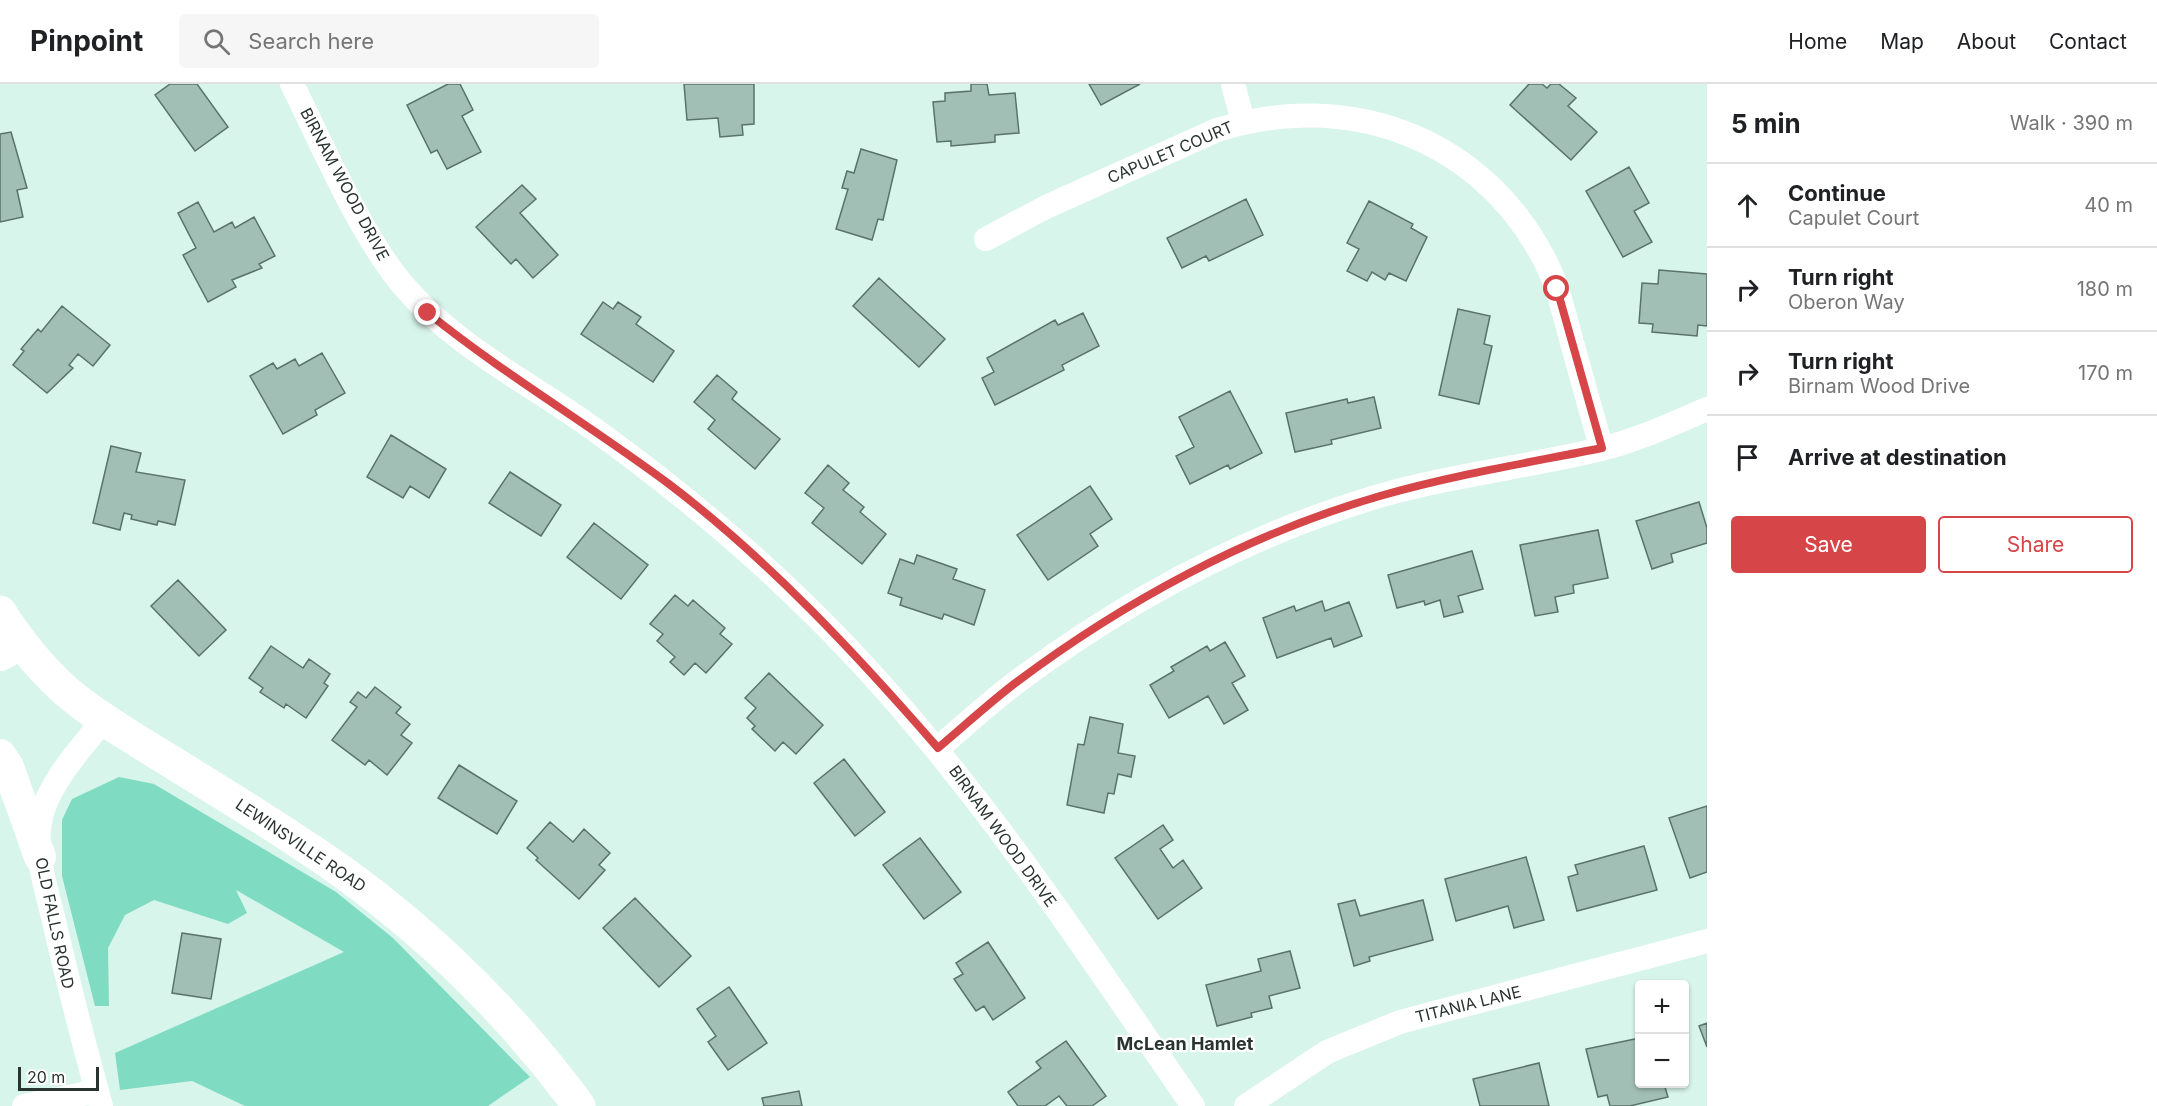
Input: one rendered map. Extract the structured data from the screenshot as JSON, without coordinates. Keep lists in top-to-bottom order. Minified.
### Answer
{"streets":{"main road":["LEWINSVILLE ROAD"],"street":["CAPULET COURT","BIRNAM WOOD DRIVE","OLD FALLS ROAD","TITANIA LANE"]},"crossings":[["LEWINSVILLE ROAD","OLD FALLS ROAD"]],"districts":["McLean Hamlet"],"scale_bar":"20 m","page":{"header":"Pinpoint","search":"Search here","nav":["Home","Map","About","Contact"],"heading":["5 min","Walk · 390 m"],"list":[["Continue","Capulet Court","40 m"],["Turn right","Oberon Way","180 m"],["Turn right","Birnam Wood Drive","170 m"],"Arrive at destination"],"buttons":["Save","Share"],"map_buttons":["+","−"],"scale":"20 m"}}
